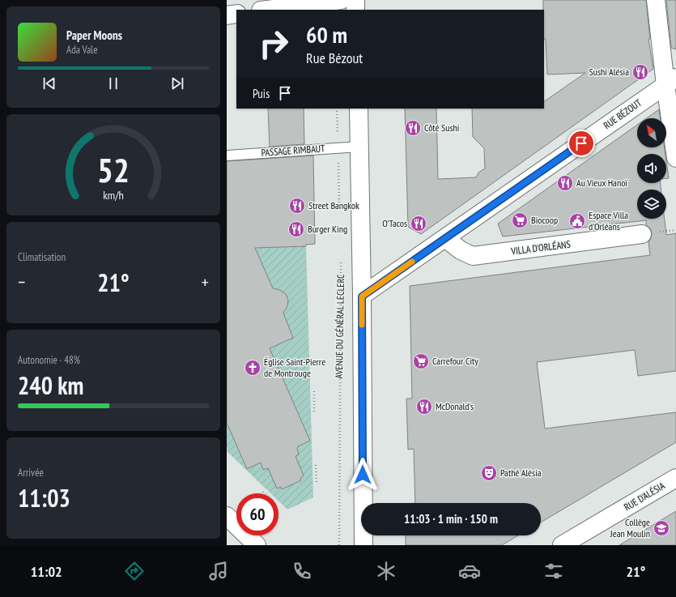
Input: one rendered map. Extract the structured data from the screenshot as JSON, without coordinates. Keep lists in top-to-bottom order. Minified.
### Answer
{"streets":{"street":["RUE BÉZOUT","VILLA D'ORLÉANS","RUE D'ALÉSIA"],"lane":["PASSAGE RIMBAUT"],"path":["AVENUE DU GÉNÉRAL LECLERC"]},"crossings":[["RUE BÉZOUT","VILLA D'ORLÉANS"]],"places":{"restaurant":["Sushi Alésia","Côté Sushi","Au Vieux Hanoï","Street Bangkok","O'Tacos","Burger King","McDonald's"],"supermarket":["Biocoop","Carrefour City"],"public building":["Espace Villa d'Orléans"],"church":["Église Saint-Pierre de Montrouge"],"theatre":["Pathé Alésia"],"school or university":["Collège Jean Moulin"]},"north":"top left","page":{"turn":["60 m","Rue Bézout"],"song":["Paper Moons","Ada Vale"],"then":"Puis","tile":["Climatisation",["Autonomie · 48%","240 km"],["Arrivée","11:03"]],"heat":["−","21°","+"],"limit":"60","trip":"11:03 · 1 min · 150 m","tabs":["11:02","21°"],"gauge":["52","km/h"]}}
